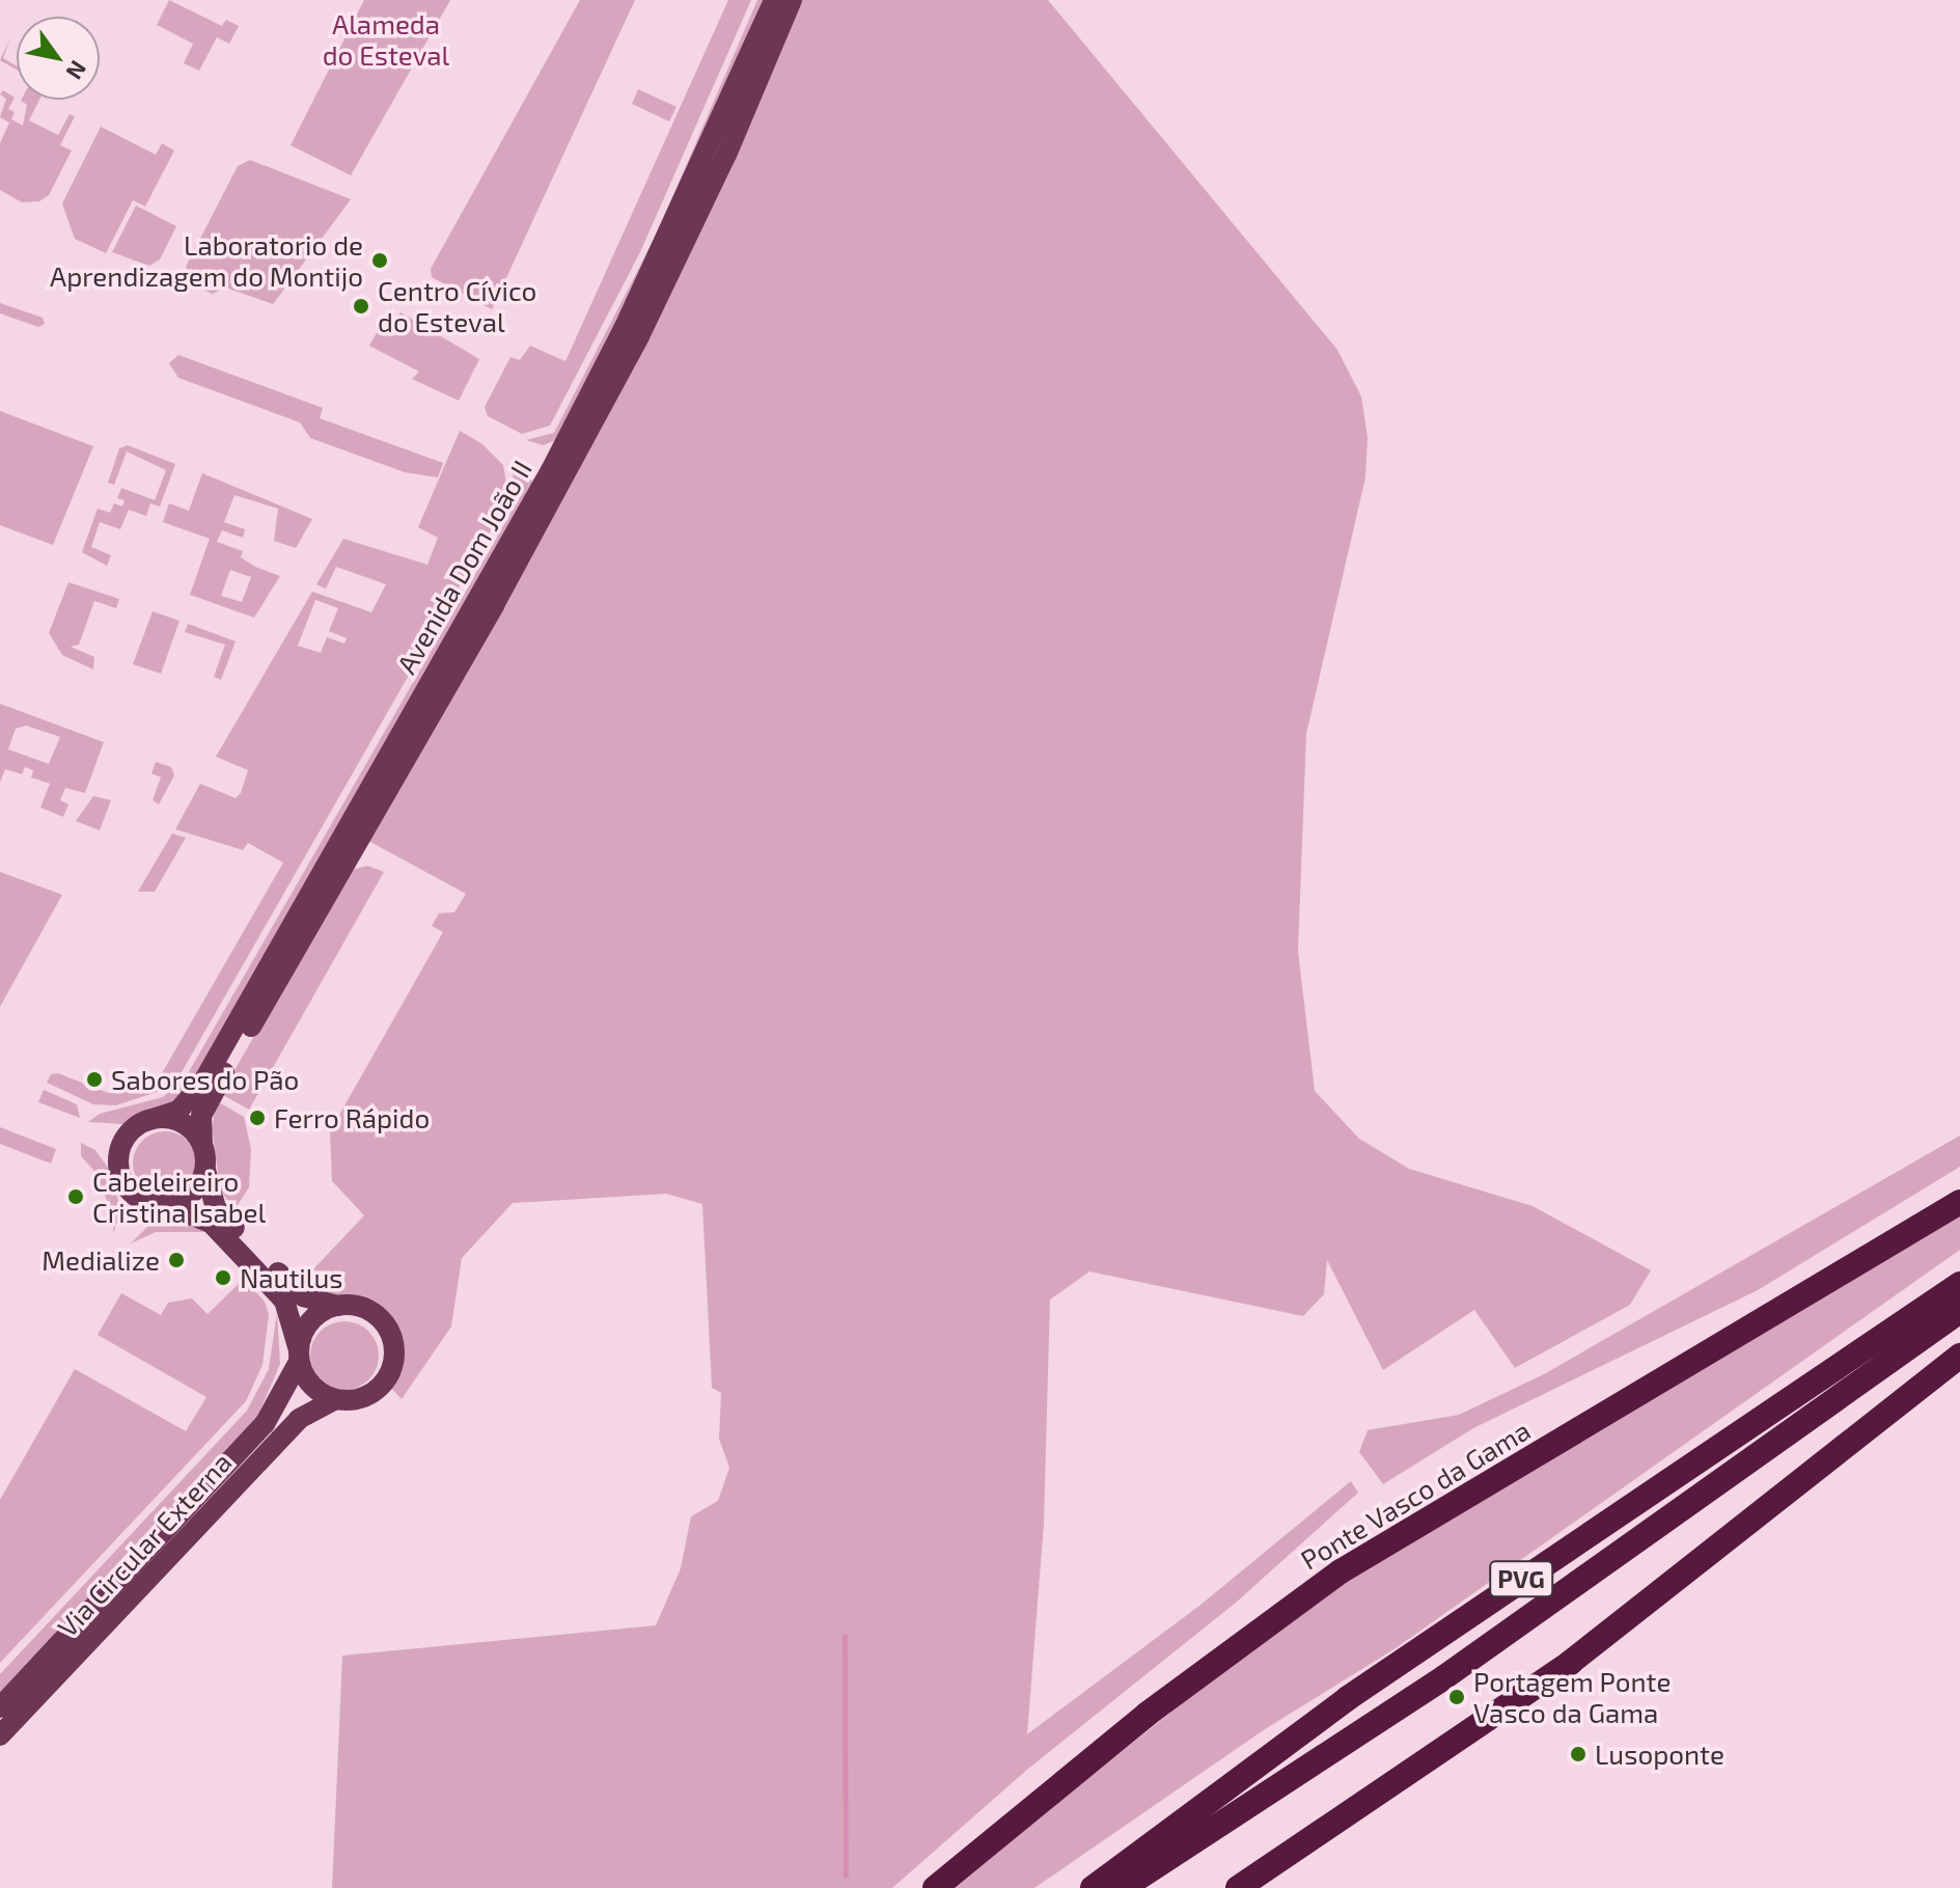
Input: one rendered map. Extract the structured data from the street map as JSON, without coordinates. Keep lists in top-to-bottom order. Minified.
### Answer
{"streets":{"highway":["Ponte Vasco da Gama","PVG"],"main road":["Avenida Dom João II","Via Circular Externa"]},"parks":["Alameda do Esteval"],"places":["Laboratorio de Aprendizagem do Montijo","Centro Cívico do Esteval","Sabores do Pão","Ferro Rápido","Cabeleireiro Cristina Isabel","Medialize","Nautilus","Portagem Ponte Vasco da Gama","Lusoponte"],"north":"bottom right"}
